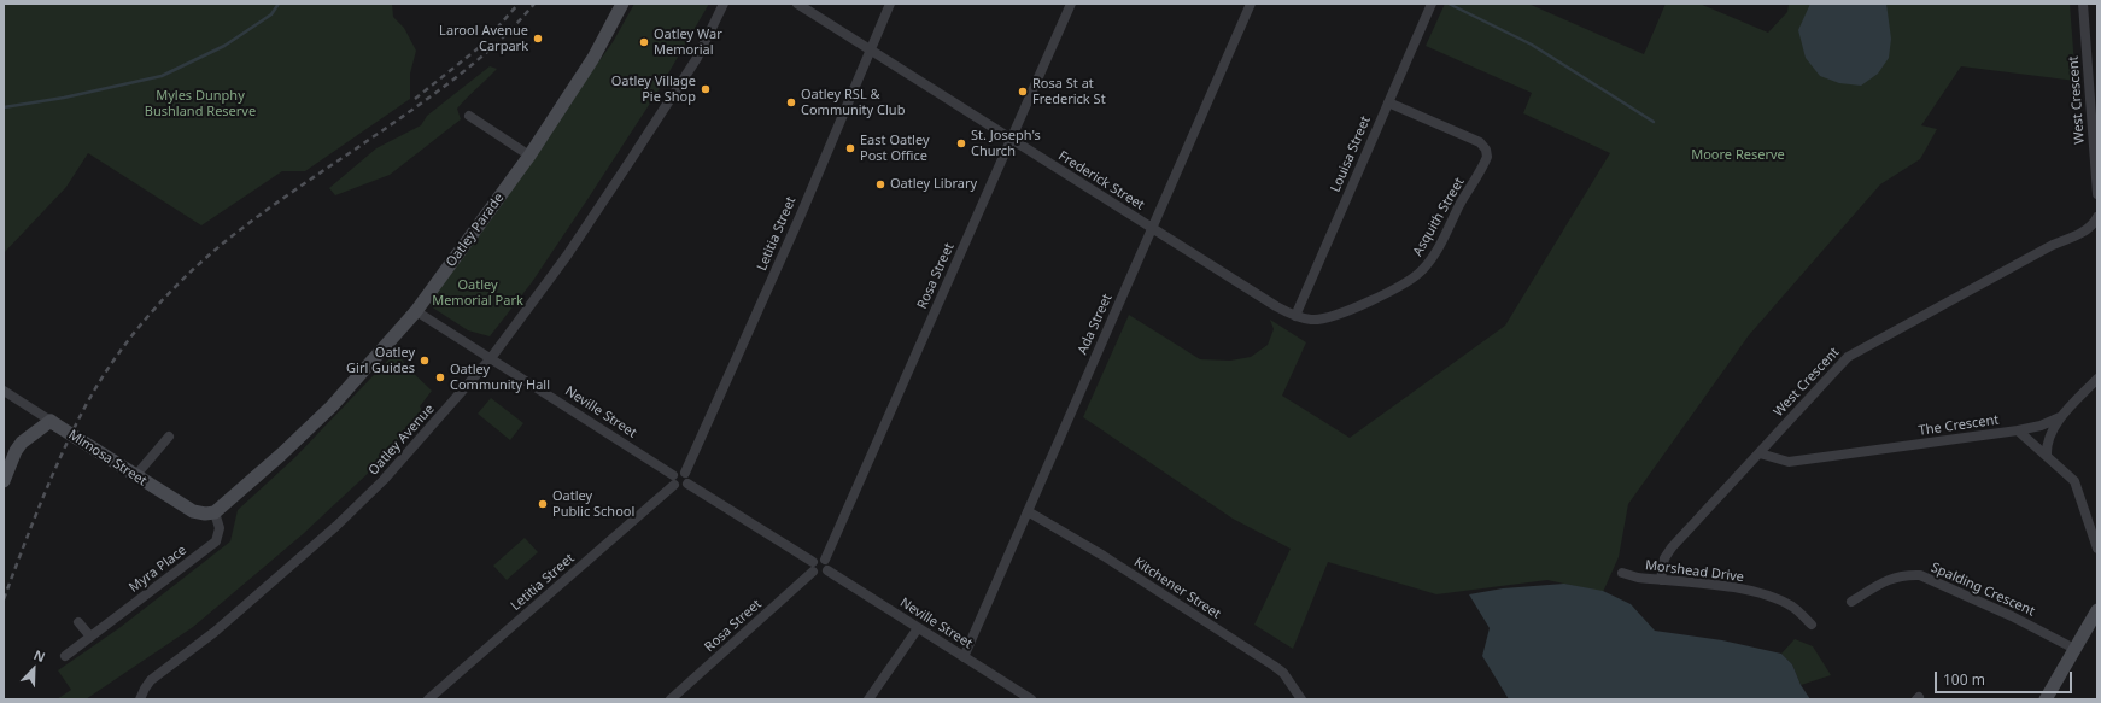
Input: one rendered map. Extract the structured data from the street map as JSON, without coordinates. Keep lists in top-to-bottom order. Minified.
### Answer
{"streets":{"street":["West Crescent","Louisa Street","Frederick Street","Asquith Street","Oatley Parade","Letitia Street","Rosa Street","Ada Street","Neville Street","The Crescent","Oatley Avenue","Mimosa Street","Myra Place","Morshead Drive","Kitchener Street","Spalding Crescent"]},"crossings":[["West Crescent","The Crescent"],["West Crescent","Morshead Drive"],["Louisa Street","Frederick Street"],["Louisa Street","Asquith Street"],["Frederick Street","Asquith Street"],["Frederick Street","Letitia Street"],["Frederick Street","Rosa Street"],["Frederick Street","Ada Street"],["Oatley Parade","Neville Street"],["Oatley Parade","Mimosa Street"],["Oatley Parade","Myra Place"],["Letitia Street","Neville Street"],["Rosa Street","Neville Street"],["Ada Street","Neville Street"],["Ada Street","Kitchener Street"],["Neville Street","Oatley Avenue"],["Mimosa Street","Myra Place"]],"parks":["Myles Dunphy Bushland Reserve","Moore Reserve","Oatley Memorial Park"],"places":["Larool Avenue Carpark","Oatley War Memorial","Oatley Village Pie Shop","Rosa St at Frederick St","Oatley RSL & Community Club","St. Joseph's Church","East Oatley Post Office","Oatley Library","Oatley Girl Guides","Oatley Community Hall","Oatley Public School"],"scale_bar":"100 m","north":"top right"}
